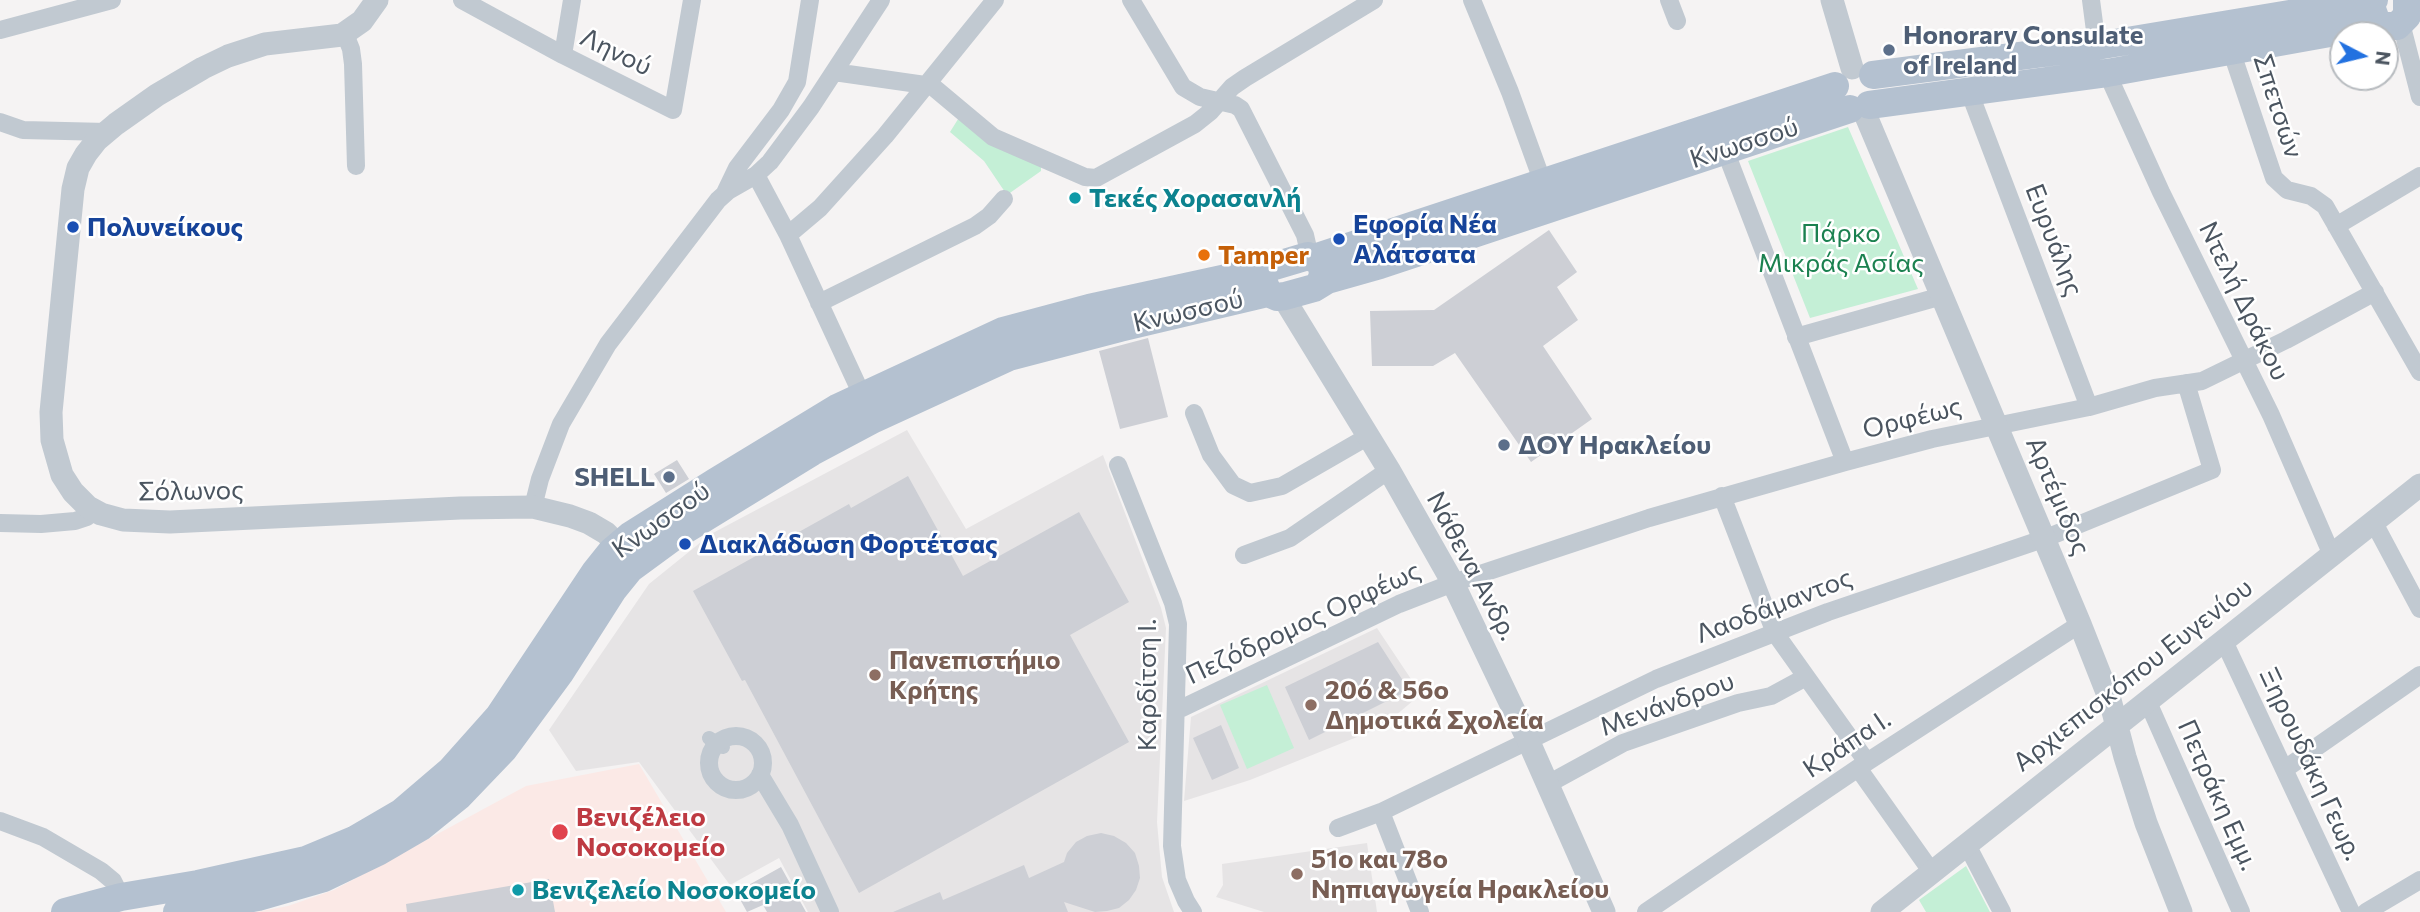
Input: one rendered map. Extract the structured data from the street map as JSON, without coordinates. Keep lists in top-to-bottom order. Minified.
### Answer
{"streets":{"main road":["Κνωσσού"],"street":["Ληνού","Σπετσών","Ευρυάλης","Ντελή Δράκου","Ορφέως","Σόλωνος","Αρτέμιδος","Νάθενα Ανδρ.","Λαοδάμαντος","Πεζόδρομος Ορφέως","Αρχιεπισκόπου Ευγενίου","Καρδίτση Ι.","Μενάνδρου","Κράπα Ι.","Ξηρουδάκη Γεωρ.","Πετράκη Εμμ."]},"crossings":[["Σπετσών","Κνωσσού"],["Σπετσών","Ορφέως"],["Κνωσσού","Ευρυάλης"],["Κνωσσού","Ντελή Δράκου"],["Κνωσσού","Σόλωνος"],["Κνωσσού","Αρτέμιδος"],["Κνωσσού","Νάθενα Ανδρ."],["Ευρυάλης","Ορφέως"],["Ντελή Δράκου","Ορφέως"],["Ντελή Δράκου","Αρχιεπισκόπου Ευγενίου"],["Ορφέως","Αρτέμιδος"],["Ορφέως","Νάθενα Ανδρ."],["Ορφέως","Πεζόδρομος Ορφέως"],["Αρτέμιδος","Λαοδάμαντος"],["Αρτέμιδος","Αρχιεπισκόπου Ευγενίου"],["Αρτέμιδος","Κράπα Ι."],["Νάθενα Ανδρ.","Λαοδάμαντος"],["Νάθενα Ανδρ.","Πεζόδρομος Ορφέως"],["Νάθενα Ανδρ.","Μενάνδρου"],["Πεζόδρομος Ορφέως","Καρδίτση Ι."],["Αρχιεπισκόπου Ευγενίου","Ξηρουδάκη Γεωρ."],["Αρχιεπισκόπου Ευγενίου","Πετράκη Εμμ."]],"parks":["Πάρκο Μικράς Ασίας"],"places":["Honorary Consulate of Ireland","Τεκές Χορασανλή","Πολυνείκους","Εφορία Νέα Αλάτσατα","Tamper","ΔΟΥ Ηρακλείου","SHELL","Διακλάδωση Φορτέτσας","Πανεπιστήμιο Κρήτης","20ό & 56ο Δημοτικά Σχολεία","Βενιζέλειο Νοσοκομείο","51ο και 78ο Νηπιαγωγεία Ηρακλείου","Βενιζελείο Νοσοκομείο"],"north":"right"}
